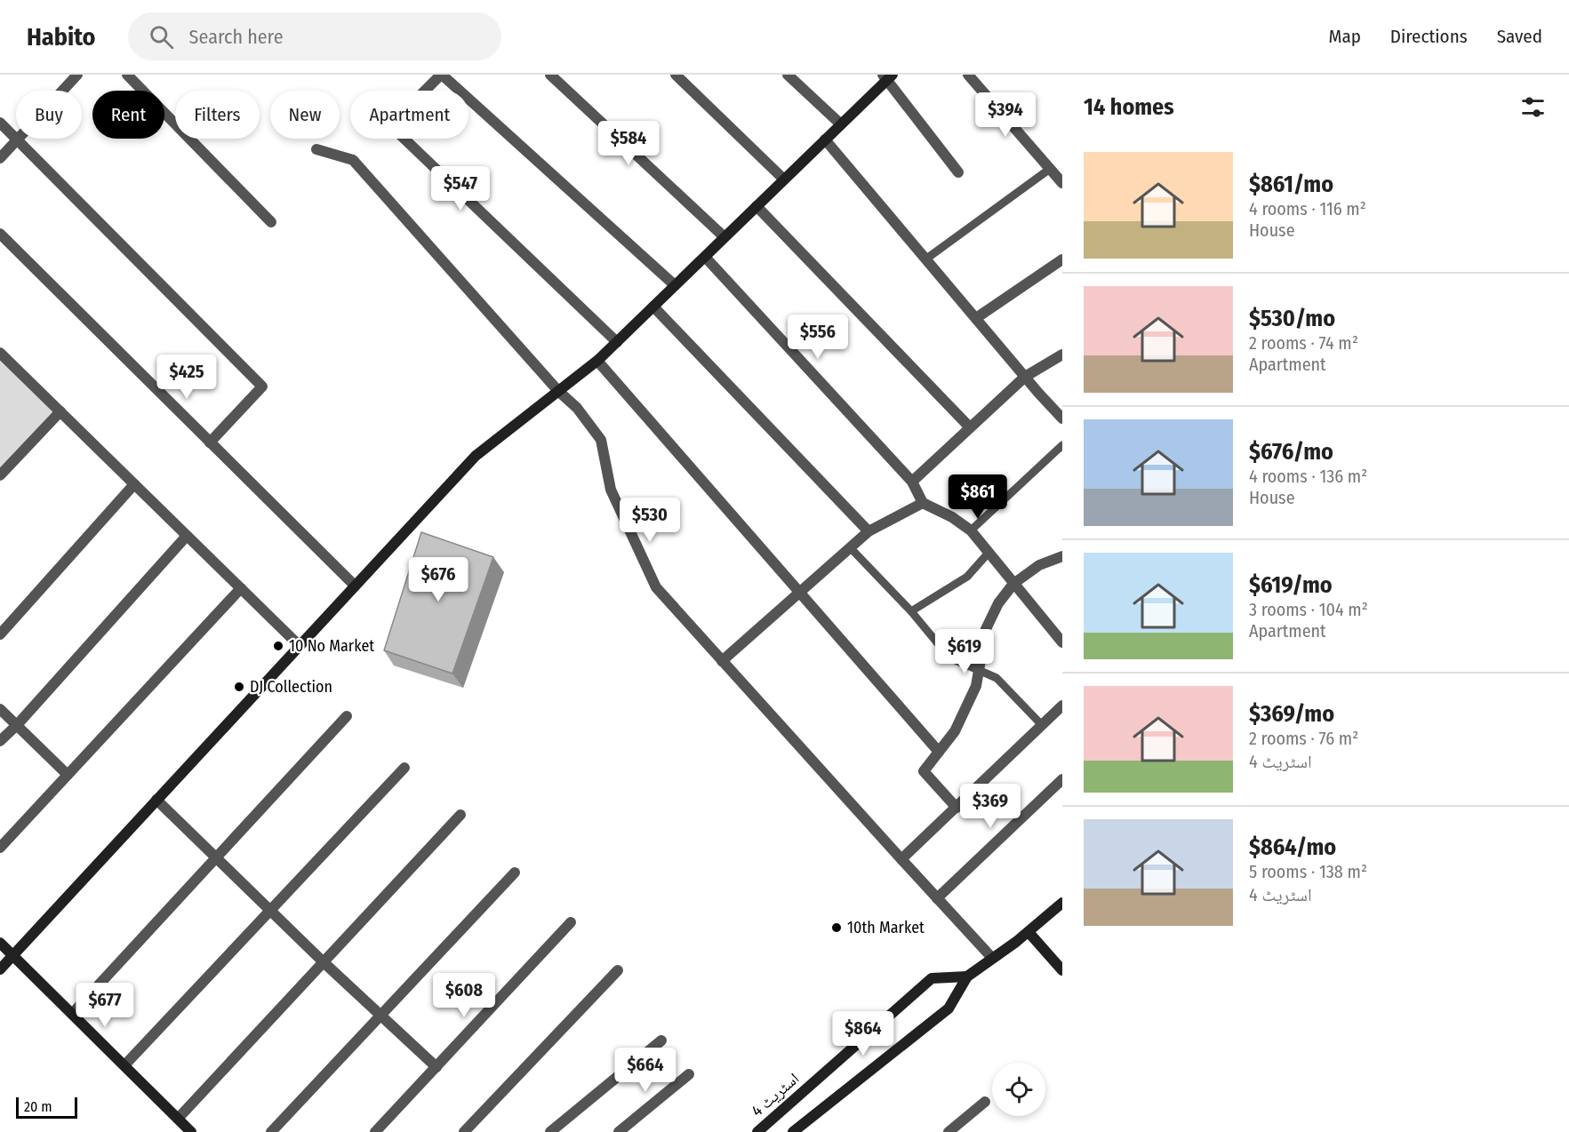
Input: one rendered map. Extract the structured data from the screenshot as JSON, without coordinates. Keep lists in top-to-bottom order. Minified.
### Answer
{"streets":{"street":["اسٹریٹ 4"]},"places":["10 No Market","DJ Collection","10th Market"],"scale_bar":"20 m","page":{"header":"Habito","search":"Search here","nav":["Map","Directions","Saved"],"heading":"14 homes","chip":["Buy","Rent","Filters","New","Apartment"],"price":["$394","$584","$547","$556","$425","$861","$530","$676","$619","$369","$608","$677","$864","$664"],"list":[{"name":"$861/mo","note":"4 rooms · 116 m² · House"},{"name":"$530/mo","note":"2 rooms · 74 m² · Apartment"},{"name":"$676/mo","note":"4 rooms · 136 m² · House"},{"name":"$619/mo","note":"3 rooms · 104 m² · Apartment"},{"name":"$369/mo","note":"2 rooms · 76 m² · اسٹریٹ 4"},{"name":"$864/mo","note":"5 rooms · 138 m² · اسٹریٹ 4"}],"scale":"20 m"}}
